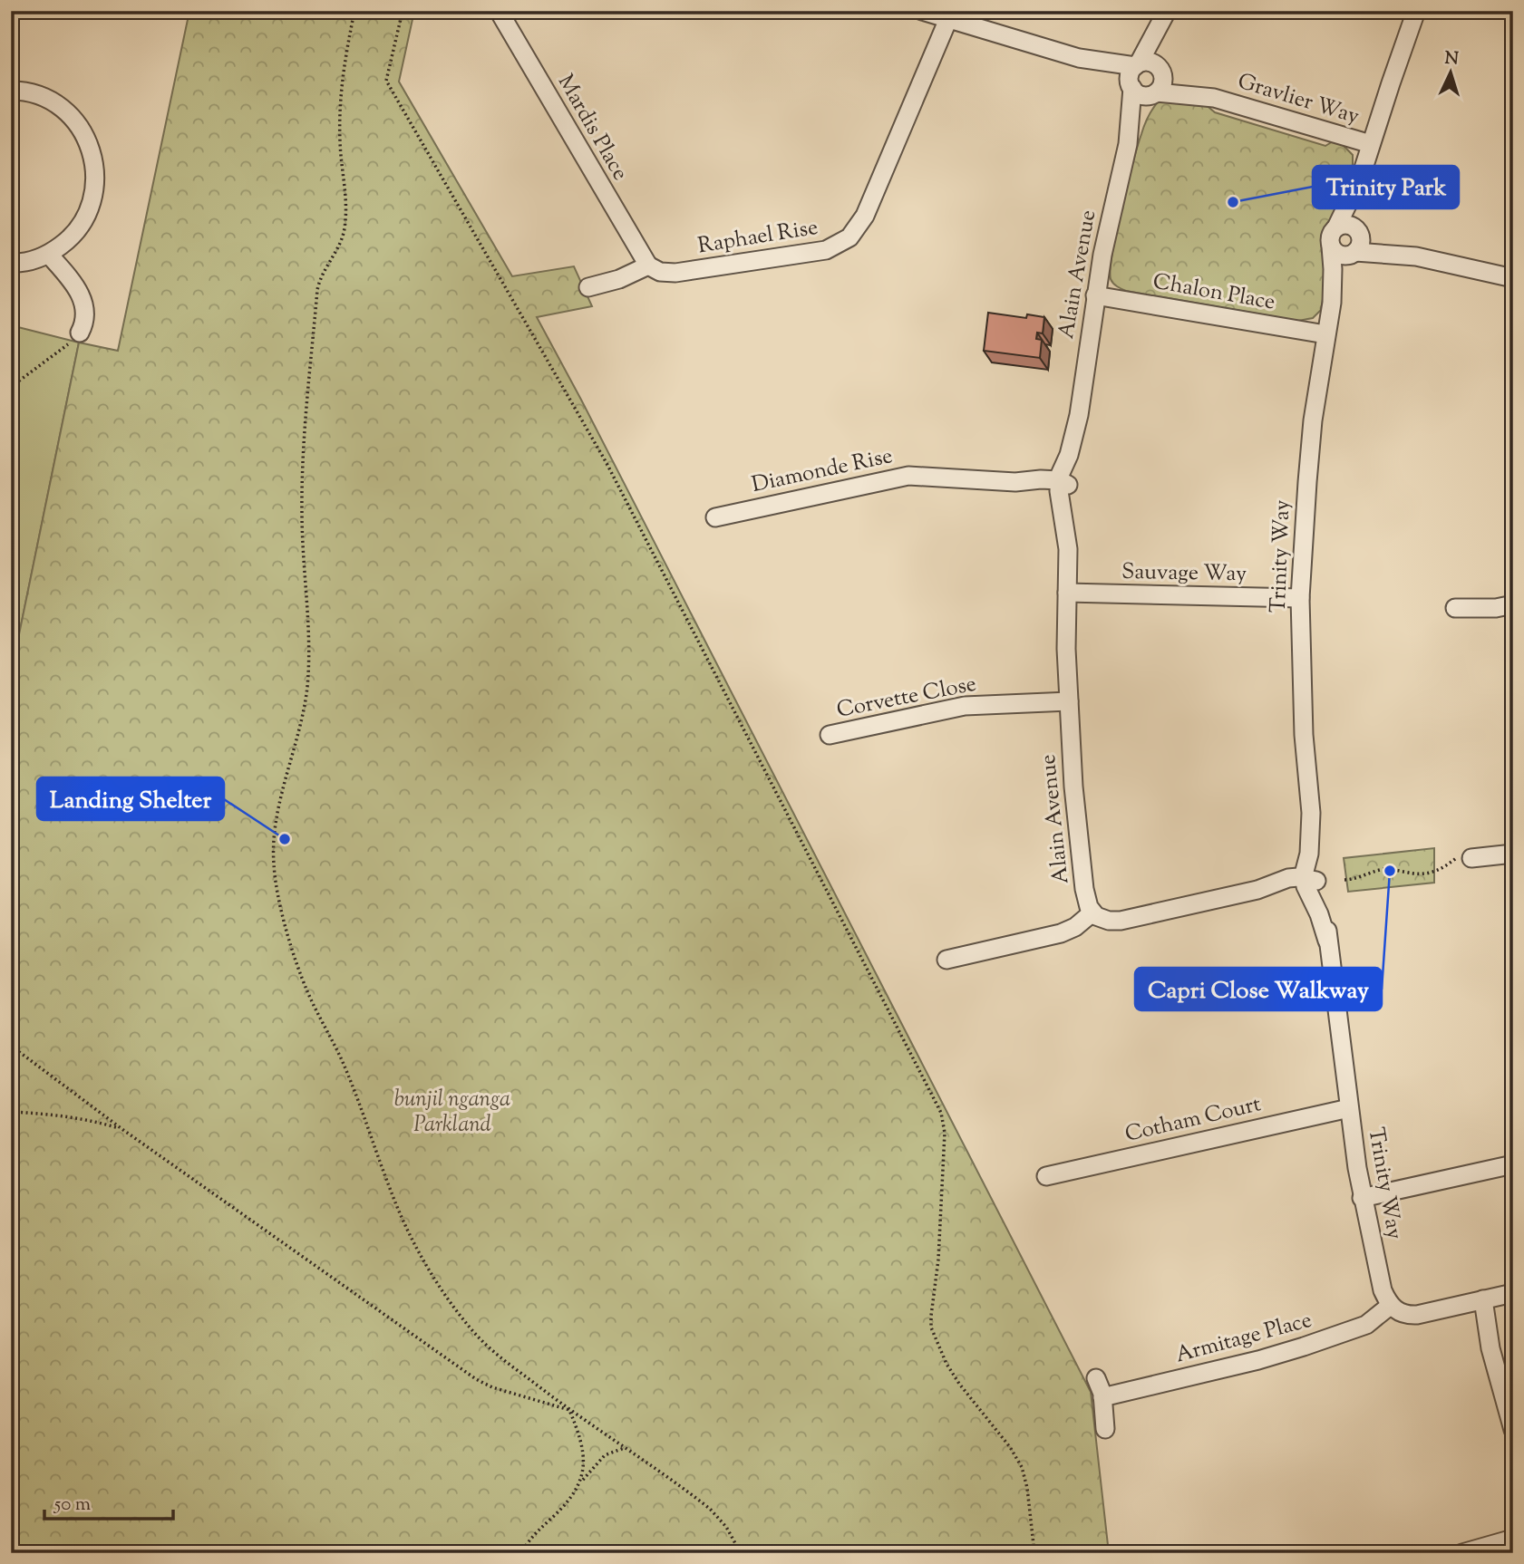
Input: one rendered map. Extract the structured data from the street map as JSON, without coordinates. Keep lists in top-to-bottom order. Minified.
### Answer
{"streets":{"street":["Gravlier Way","Mardis Place","Raphael Rise","Alain Avenue","Chalon Place","Diamonde Rise","Trinity Way","Sauvage Way","Corvette Close","Cotham Court","Armitage Place"]},"crossings":[["Gravlier Way","Alain Avenue"],["Mardis Place","Raphael Rise"],["Alain Avenue","Chalon Place"],["Alain Avenue","Diamonde Rise"],["Alain Avenue","Sauvage Way"],["Alain Avenue","Corvette Close"],["Chalon Place","Trinity Way"],["Trinity Way","Sauvage Way"],["Trinity Way","Cotham Court"],["Trinity Way","Armitage Place"]],"parks":["bunjil nganga Parkland"],"places":["Trinity Park","Landing Shelter","Capri Close Walkway"],"scale_bar":"50 m","north":"top"}
